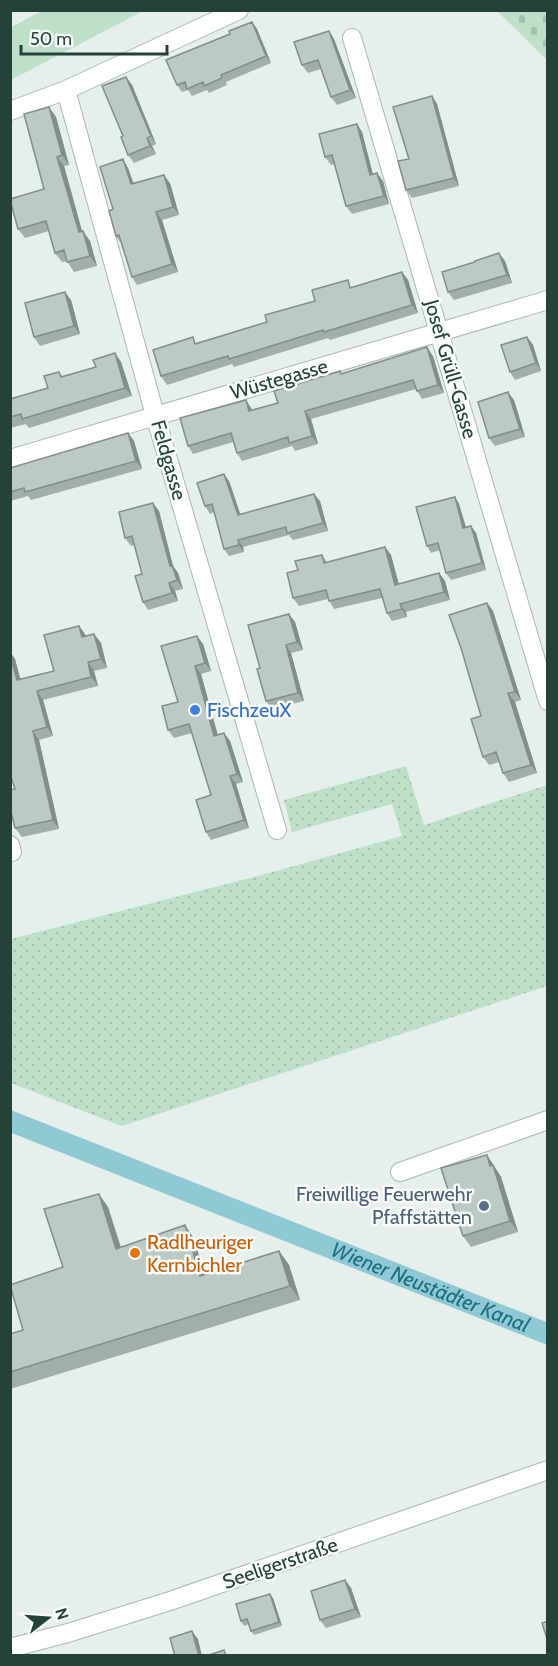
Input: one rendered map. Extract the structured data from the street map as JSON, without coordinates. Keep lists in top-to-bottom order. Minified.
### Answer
{"streets":{"street":["Josef Grüll-Gasse","Wüstegasse","Feldgasse","Seeligerstraße"]},"crossings":[["Josef Grüll-Gasse","Wüstegasse"],["Wüstegasse","Feldgasse"]],"water":["Wiener Neustädter Kanal"],"places":["FischzeuX","Freiwillige Feuerwehr Pfaffstätten","Radlheuriger Kernbichler"],"scale_bar":"50 m","north":"right"}
